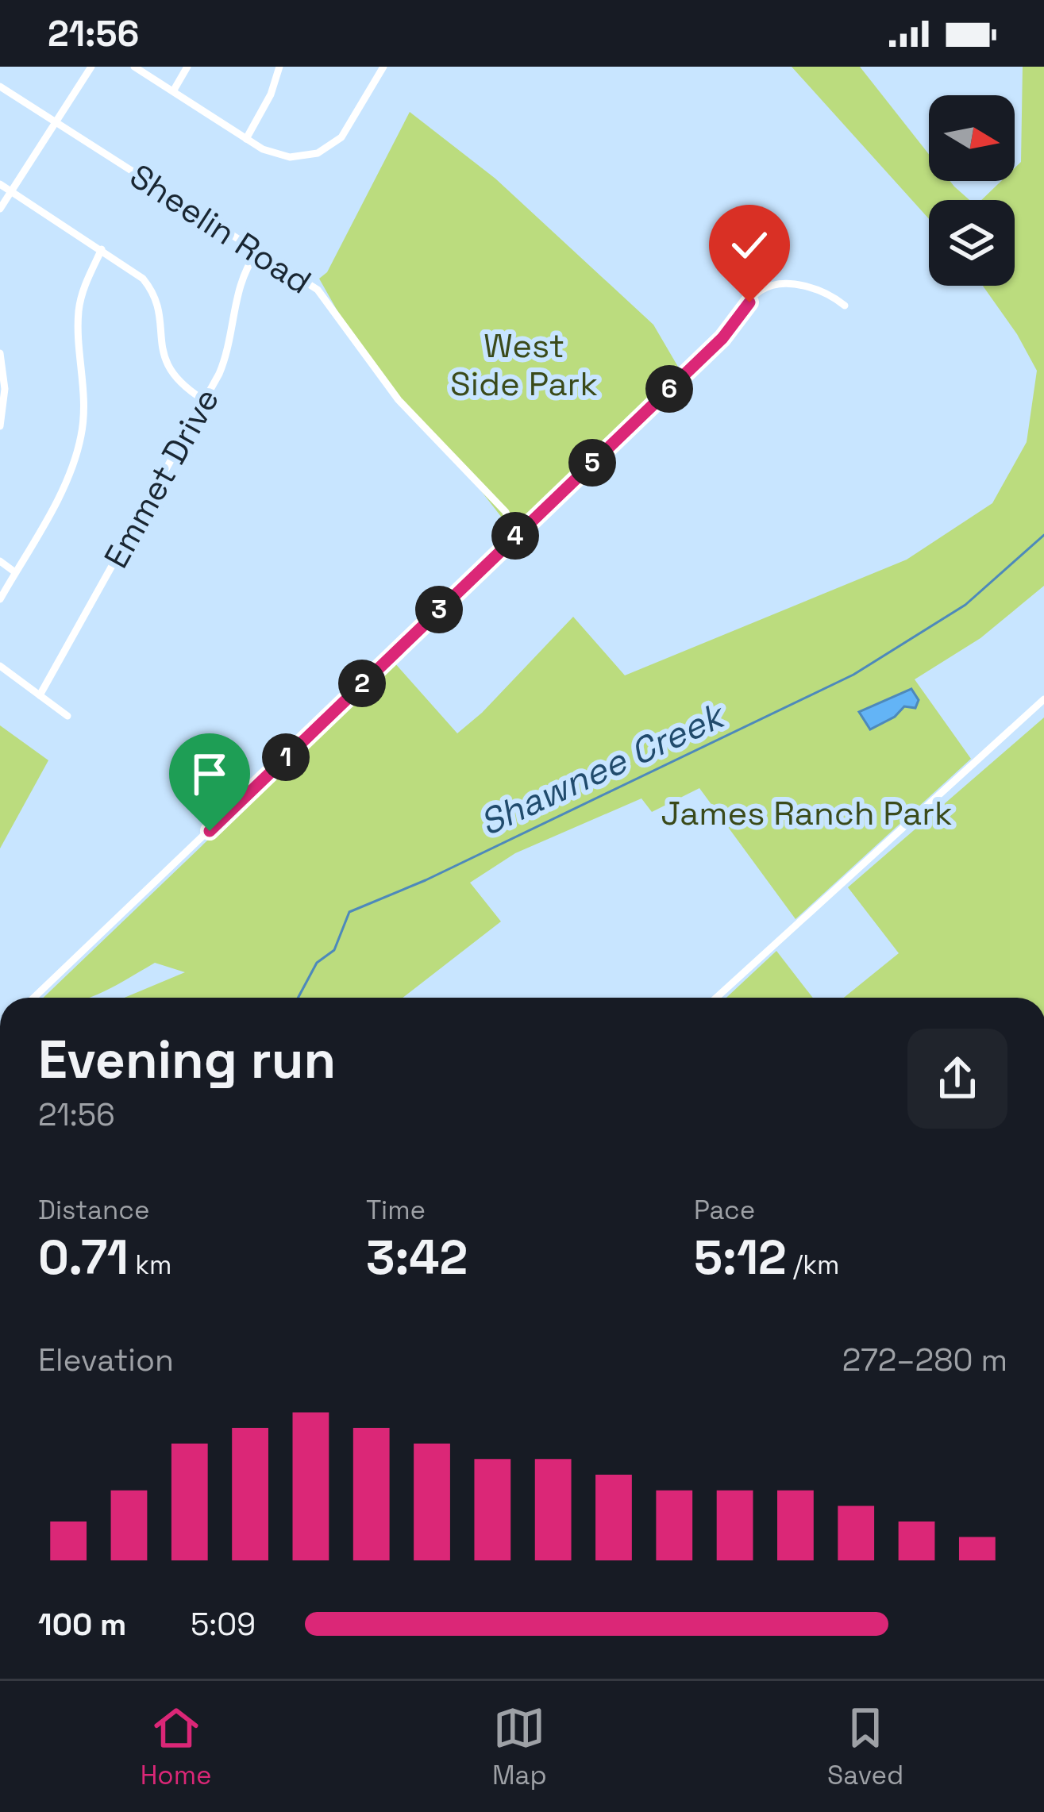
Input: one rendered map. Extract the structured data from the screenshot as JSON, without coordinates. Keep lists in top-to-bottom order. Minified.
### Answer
{"streets":{"street":["Sheelin Road","Emmet Drive"]},"crossings":[["Sheelin Road","Emmet Drive"]],"water":["Shawnee Creek"],"parks":["West Side Park","James Ranch Park"],"north":"right","page":{"status":"21:56","pins":["6","5","4","3","2","1"],"heading":["Evening run","21:56"],"stats":[["Distance","0.71 km"],["Time","3:42"],["Pace","5:12 /km"]],"chart":["Elevation","272–280 m"],"list":[{"name":"100 m","note":"5:09"}],"tabs":["Home","Map","Saved"]}}
